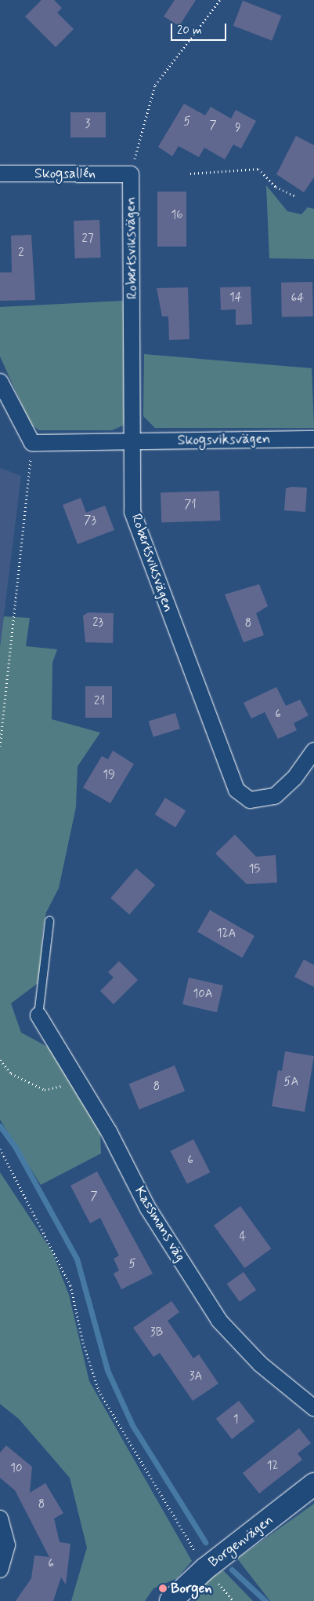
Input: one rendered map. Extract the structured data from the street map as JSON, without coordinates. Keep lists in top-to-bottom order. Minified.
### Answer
{"streets":{"street":["Skogsallén","Robertsviksvägen","Skogsviksvägen","Kassmans väg","Borgenvägen"]},"crossings":[["Skogsallén","Robertsviksvägen"],["Robertsviksvägen","Skogsviksvägen"]],"places":["Borgen"],"house_numbers":["5","3","7","9","16","27","2","14","64","71","73","23","8","21","6","19","15","12A","10A","5A","8","6","7","4","5","3B","3A","1","12","10","8","6"],"scale_bar":"20 m"}
